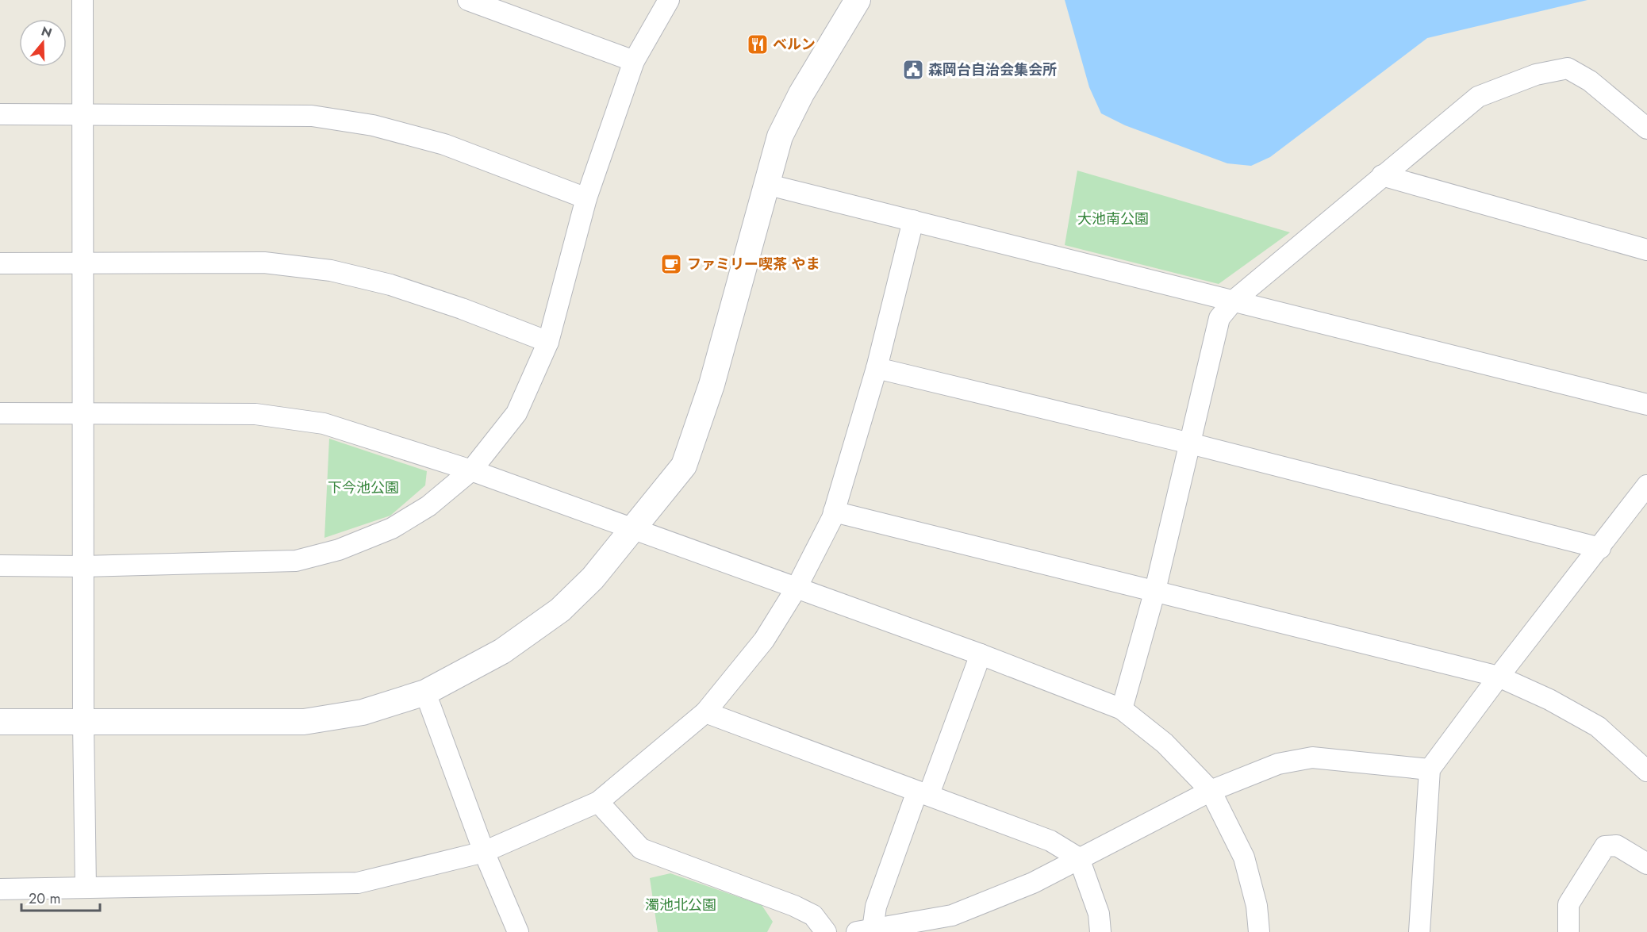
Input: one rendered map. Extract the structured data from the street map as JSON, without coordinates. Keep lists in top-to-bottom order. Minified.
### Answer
{"parks":["大池南公園","下今池公園","濁池北公園"],"places":{"restaurant":["ベルン"],"public building":["森岡台自治会集会所"],"cafe":["ファミリー喫茶 やま"]},"scale_bar":"20 m","north":"top"}
